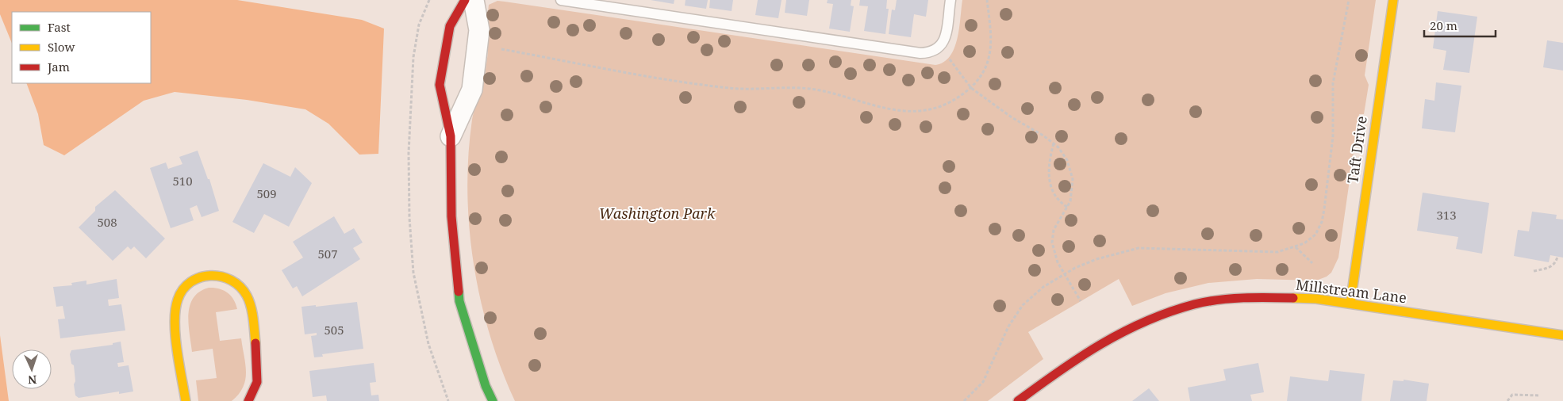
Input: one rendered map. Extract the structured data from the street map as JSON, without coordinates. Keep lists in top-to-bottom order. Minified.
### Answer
{"streets":{"street":["Taft Drive","Millstream Lane"]},"crossings":[["Taft Drive","Millstream Lane"]],"parks":["Washington Park"],"house_numbers":["510","509","313","508","507","505"],"legend":["Fast","Slow","Jam"],"scale_bar":"20 m","north":"bottom"}
